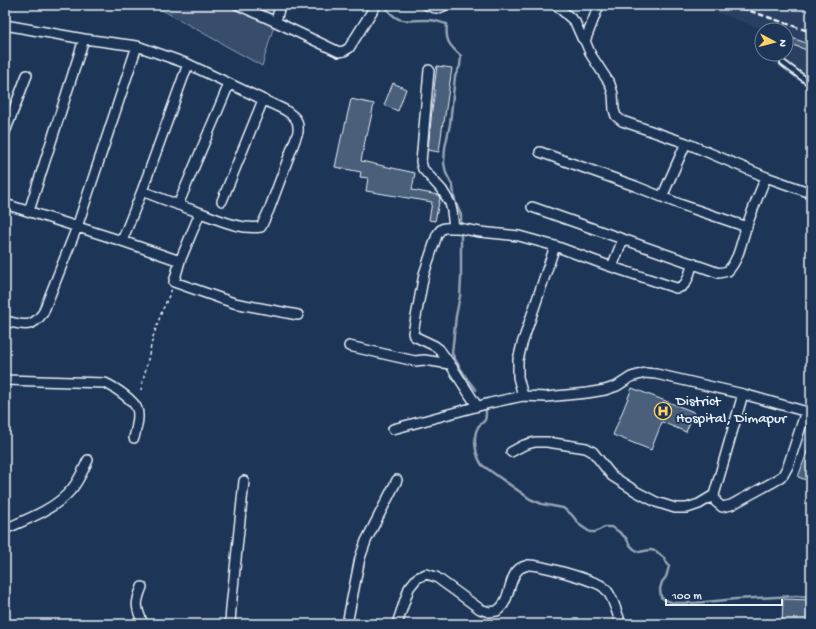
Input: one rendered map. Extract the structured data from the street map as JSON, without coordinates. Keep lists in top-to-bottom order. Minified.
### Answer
{"places":{"hospital":["District Hospital, Dimapur"]},"scale_bar":"100 m","north":"right"}
